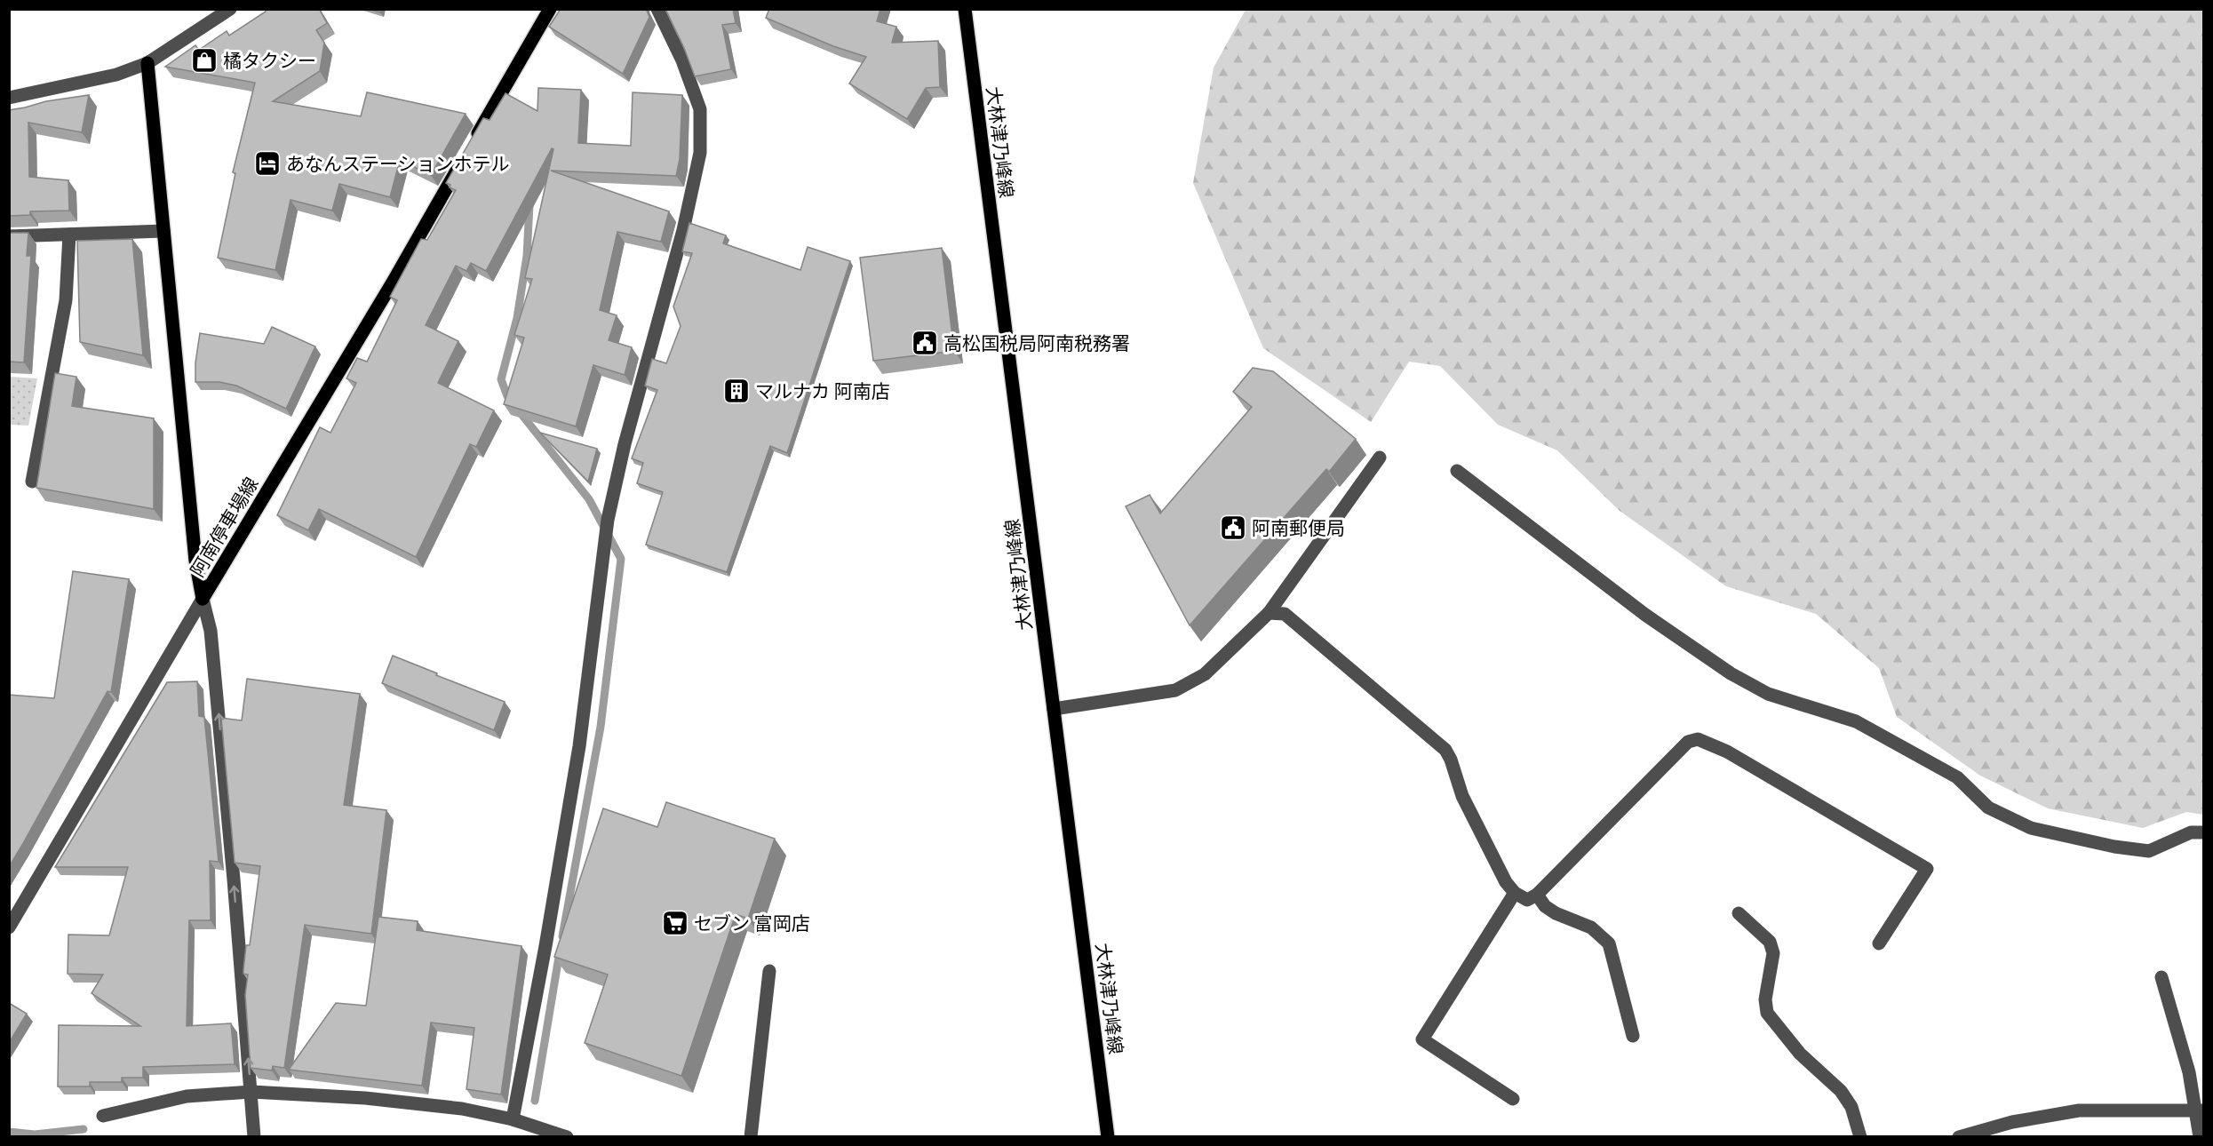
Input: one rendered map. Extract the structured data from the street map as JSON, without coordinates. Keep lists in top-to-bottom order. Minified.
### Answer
{"streets":{"main road":["大林津乃峰線","阿南停車場線"]},"places":{"shop":["橘タクシー"],"hotel":["あなんステーションホテル"],"public building":["高松国税局阿南税務署","阿南郵便局"],"building":["マルナカ 阿南店"],"supermarket":["セブン 富岡店"]}}
